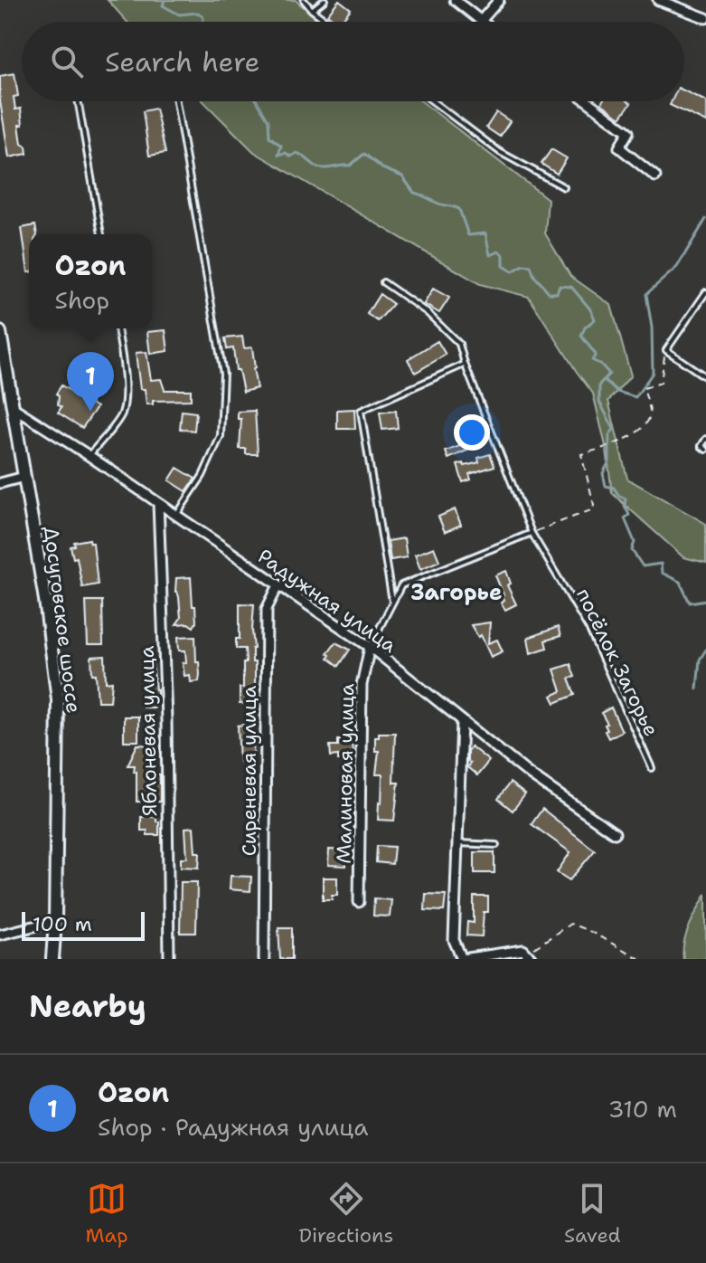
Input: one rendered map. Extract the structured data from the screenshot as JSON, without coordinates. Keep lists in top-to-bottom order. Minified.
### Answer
{"streets":{"main road":["Досуговское шоссе"],"street":["Радужная улица","Яблоневая улица","Сиреневая улица","Малиновая улица"],"lane":["посёлок Загорье"]},"crossings":[["Радужная улица","Досуговское шоссе"],["Радужная улица","Яблоневая улица"],["Радужная улица","Сиреневая улица"],["Радужная улица","Малиновая улица"]],"districts":["Загорье"],"scale_bar":"100 m","page":{"search":"Search here","popup":["Ozon","Shop"],"pins":"1","scale":"100 m","heading":"Nearby","list":[{"mark":"1","name":"Ozon","note":"Shop · Радужная улица","value":"310 m"}],"nav":["Map","Directions","Saved"]}}
